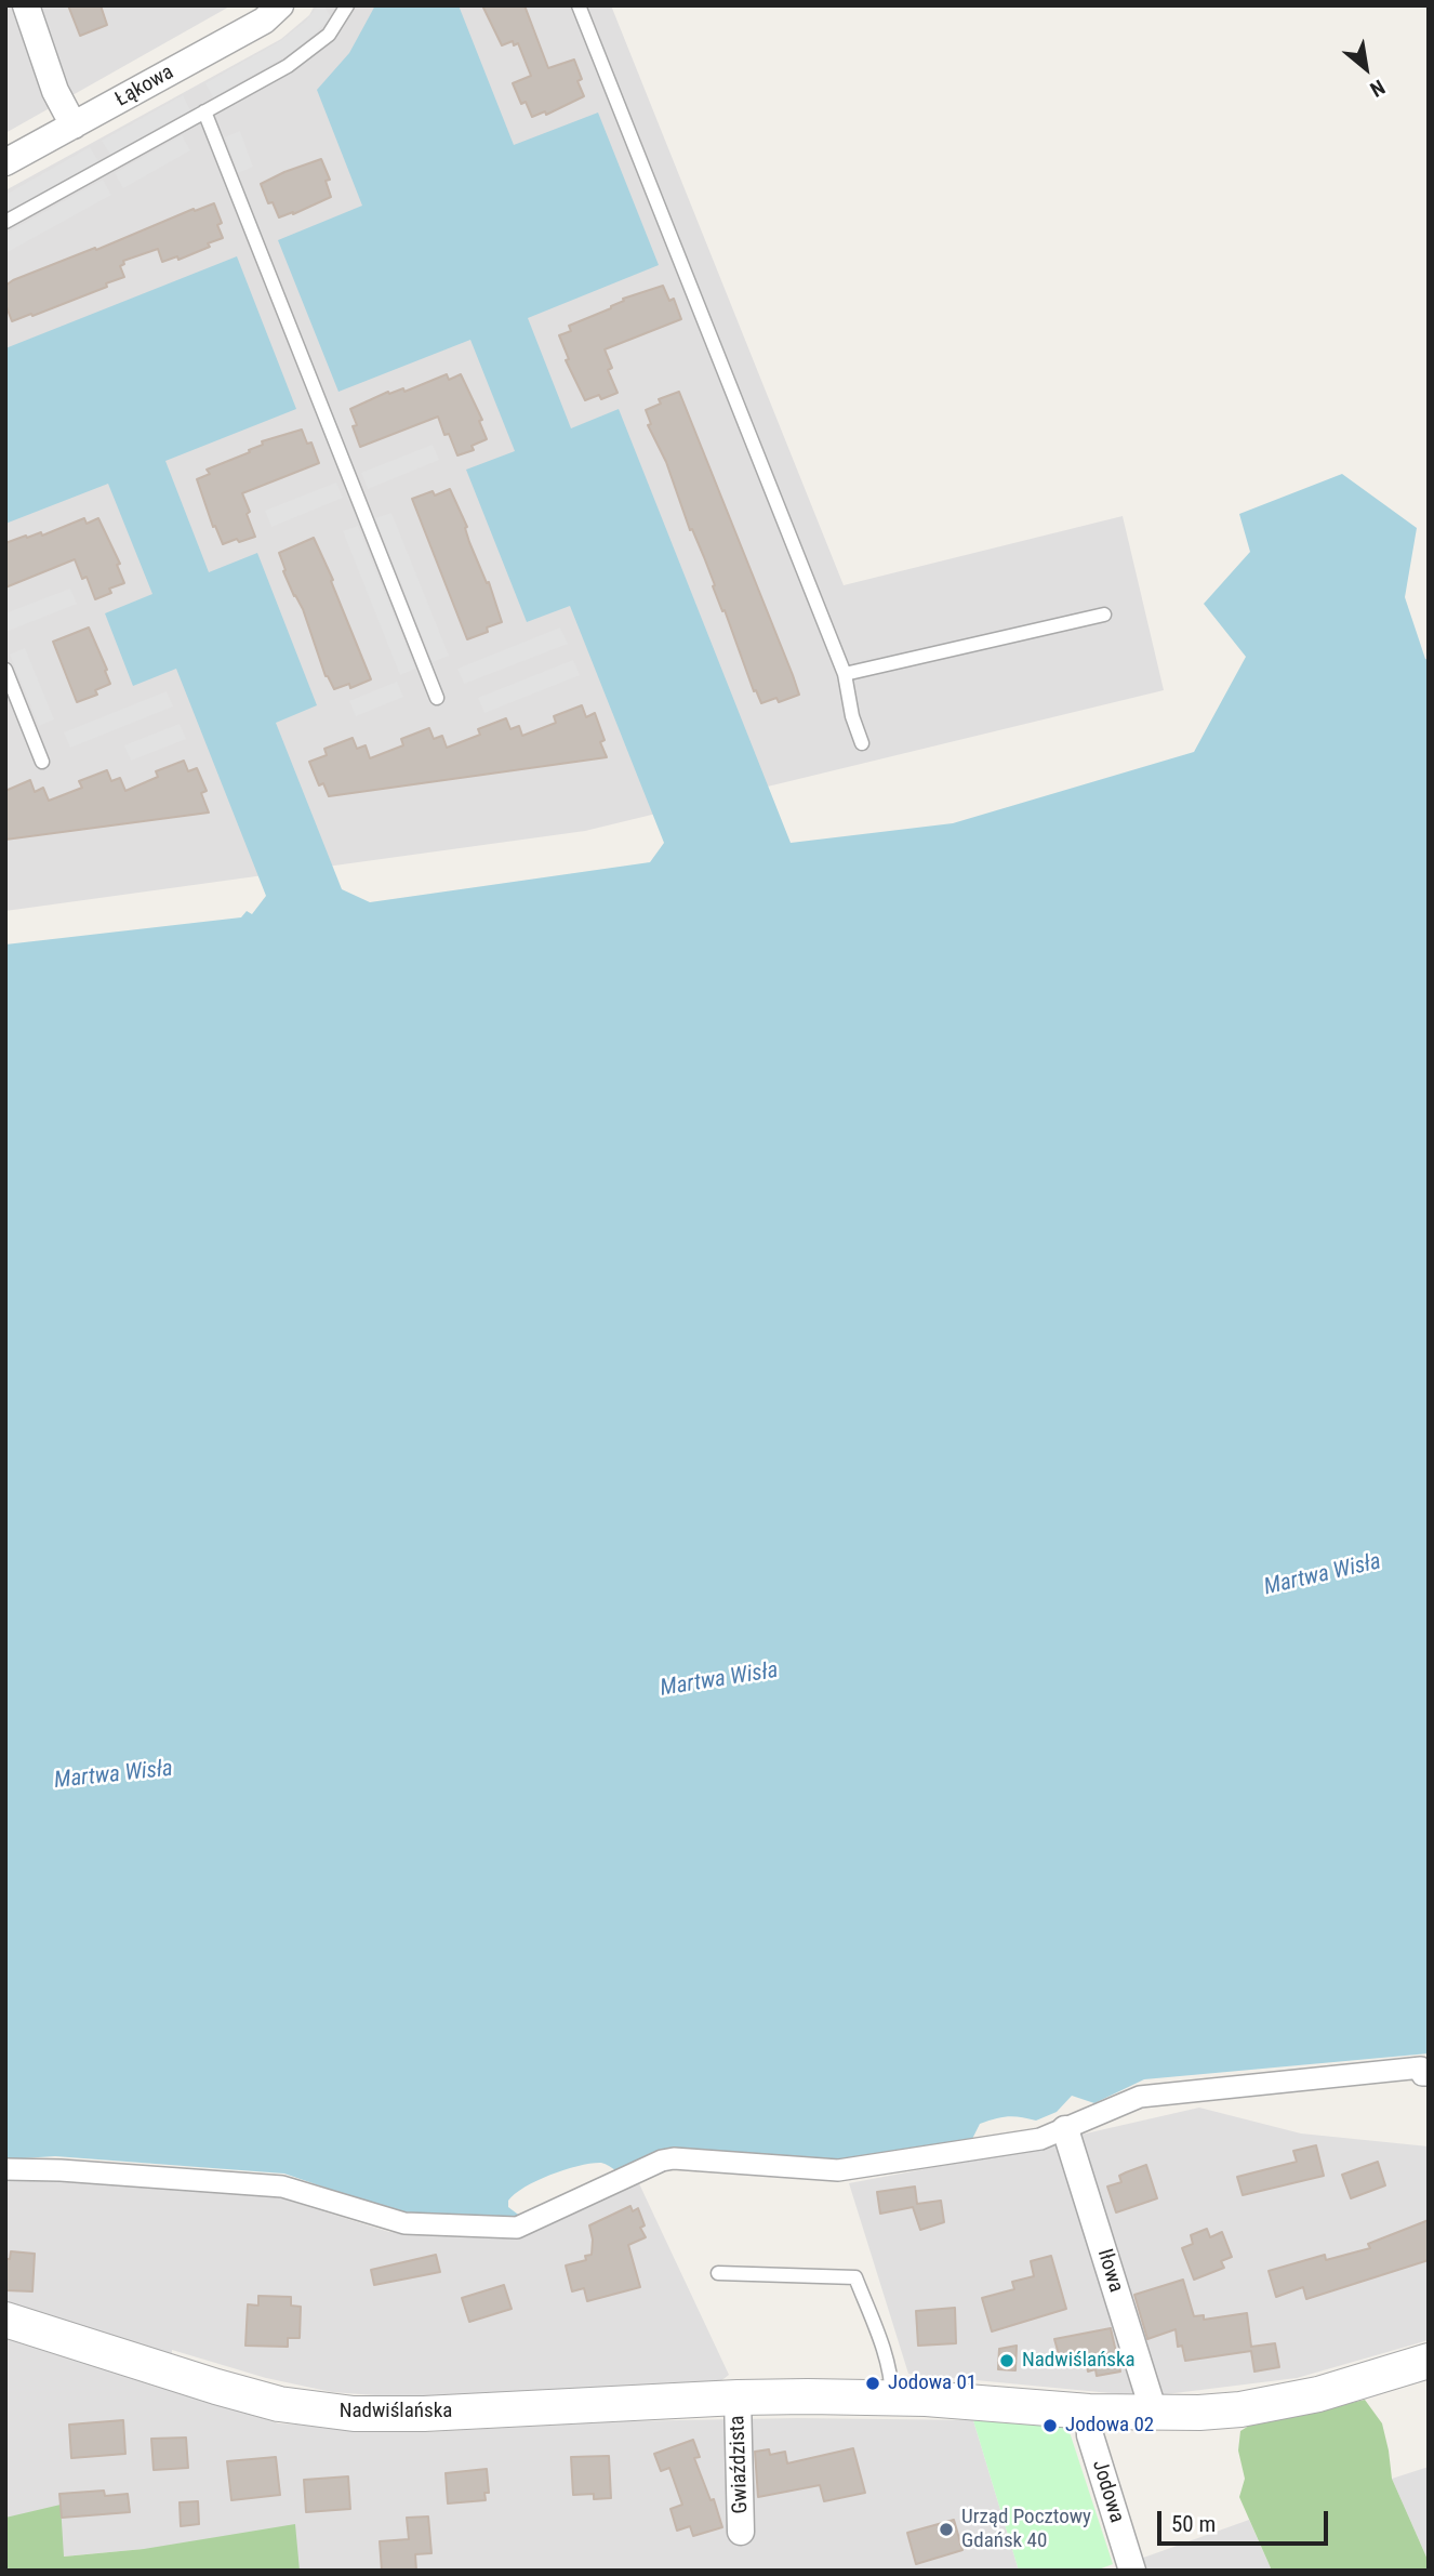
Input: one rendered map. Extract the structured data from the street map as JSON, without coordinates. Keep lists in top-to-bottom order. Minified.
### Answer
{"streets":{"street":["Łąkowa","Iłowa","Nadwiślańska","Gwiaździsta","Jodowa"]},"crossings":[["Iłowa","Nadwiślańska"],["Nadwiślańska","Gwiaździsta"],["Nadwiślańska","Jodowa"]],"water":["Martwa Wisła"],"places":["Nadwiślańska","Jodowa 01","Jodowa 02","Urząd Pocztowy Gdańsk 40"],"scale_bar":"50 m","north":"bottom right"}
